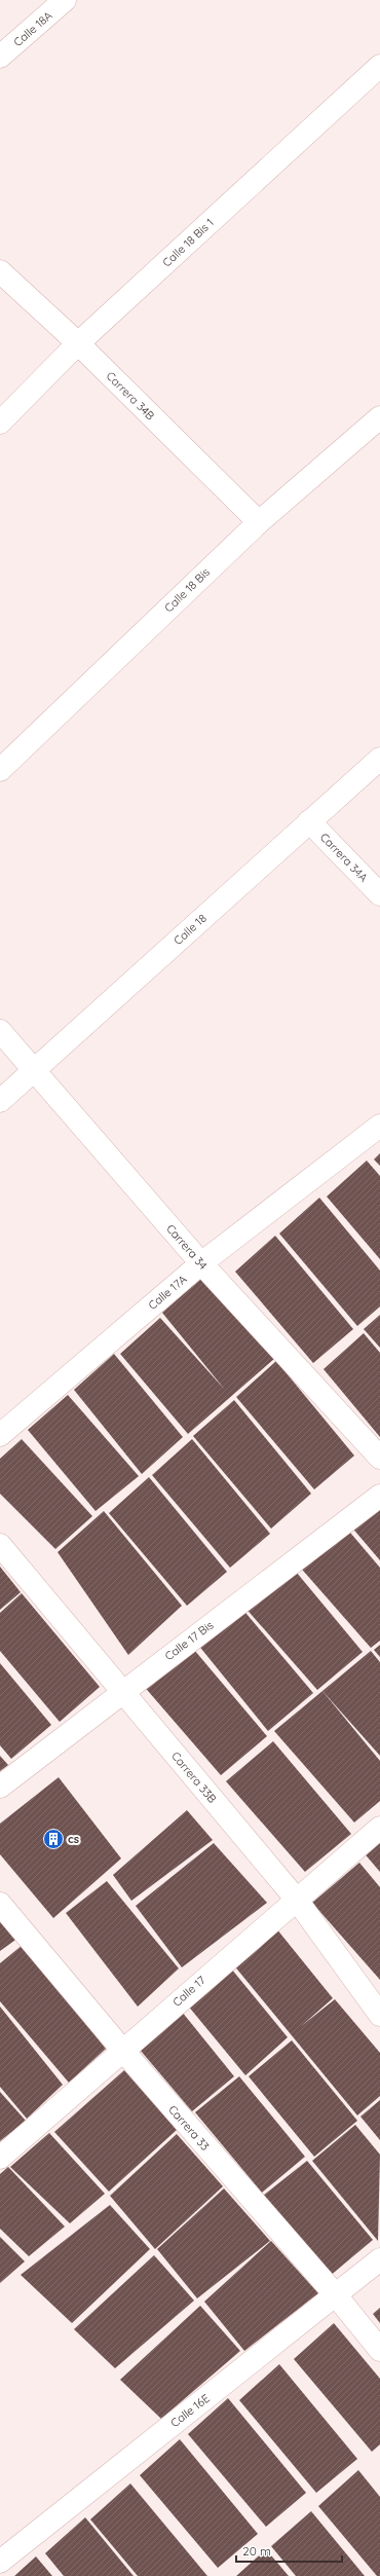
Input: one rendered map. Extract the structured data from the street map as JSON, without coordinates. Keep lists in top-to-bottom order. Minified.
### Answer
{"streets":{"street":["Calle 18A","Calle 18 Bis 1","Carrera 34B","Calle 18 Bis","Carrera 34A","Calle 18","Carrera 34","Calle 17A","Calle 17 Bis","Carrera 33B","Calle 17","Carrera 33","Calle 16E"]},"crossings":[["Calle 18 Bis 1","Carrera 34B"],["Carrera 34B","Calle 18 Bis"],["Carrera 34A","Calle 18"],["Calle 18","Carrera 34"],["Carrera 34","Calle 17A"],["Calle 17 Bis","Carrera 33B"],["Carrera 33B","Calle 17"],["Calle 17","Carrera 33"],["Carrera 33","Calle 16E"]],"places":{"building":["cs"]},"scale_bar":"20 m"}
